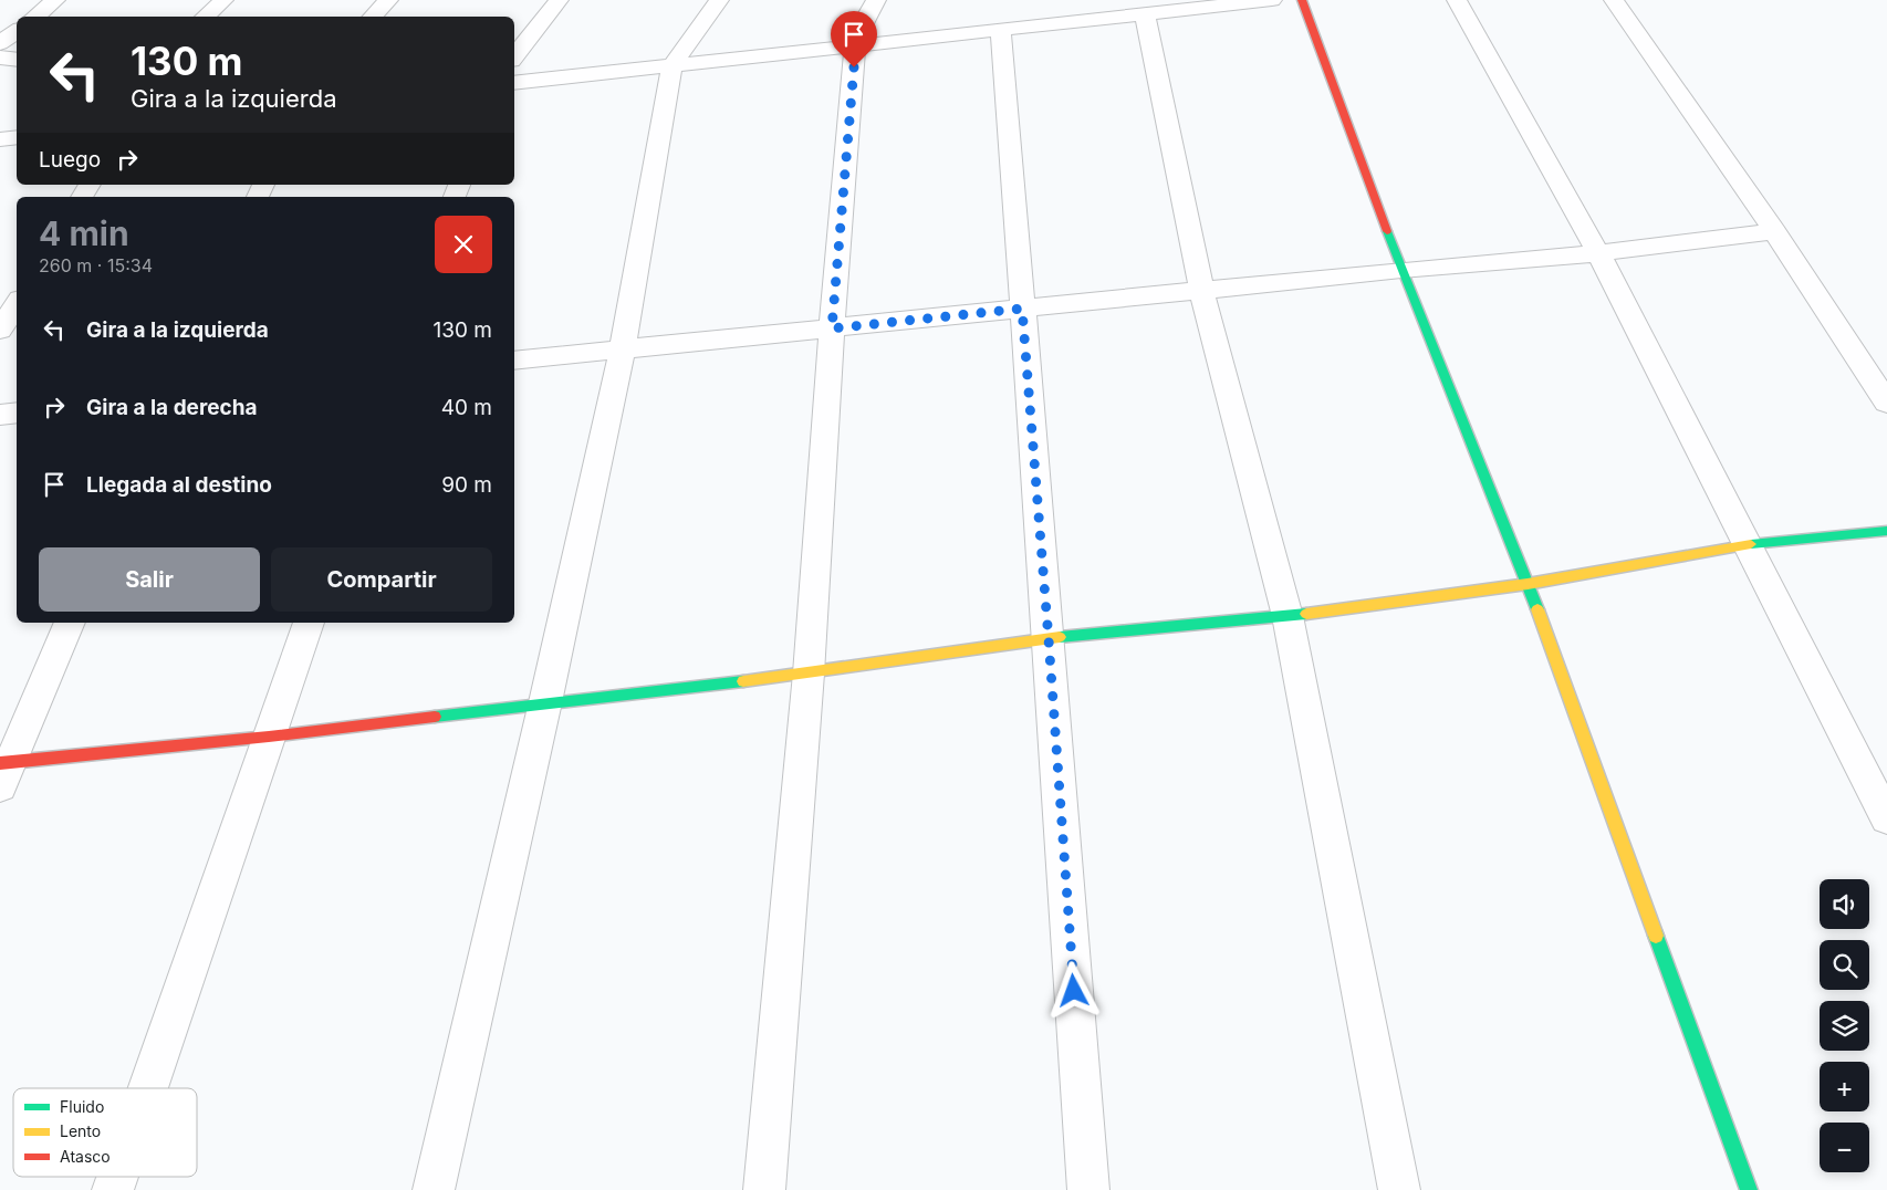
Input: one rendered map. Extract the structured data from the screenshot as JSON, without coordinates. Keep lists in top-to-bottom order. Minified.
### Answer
{"legend":["Fluido","Lento","Atasco"],"page":{"turn":["130 m","Gira a la izquierda"],"then":"Luego","heading":["4 min","260 m · 15:34"],"list":[{"name":"Gira a la izquierda","value":"130 m"},{"name":"Gira a la derecha","value":"40 m"},{"name":"Llegada al destino","value":"90 m"}],"buttons":["Salir","Compartir"],"map_buttons":["+","−"]}}
